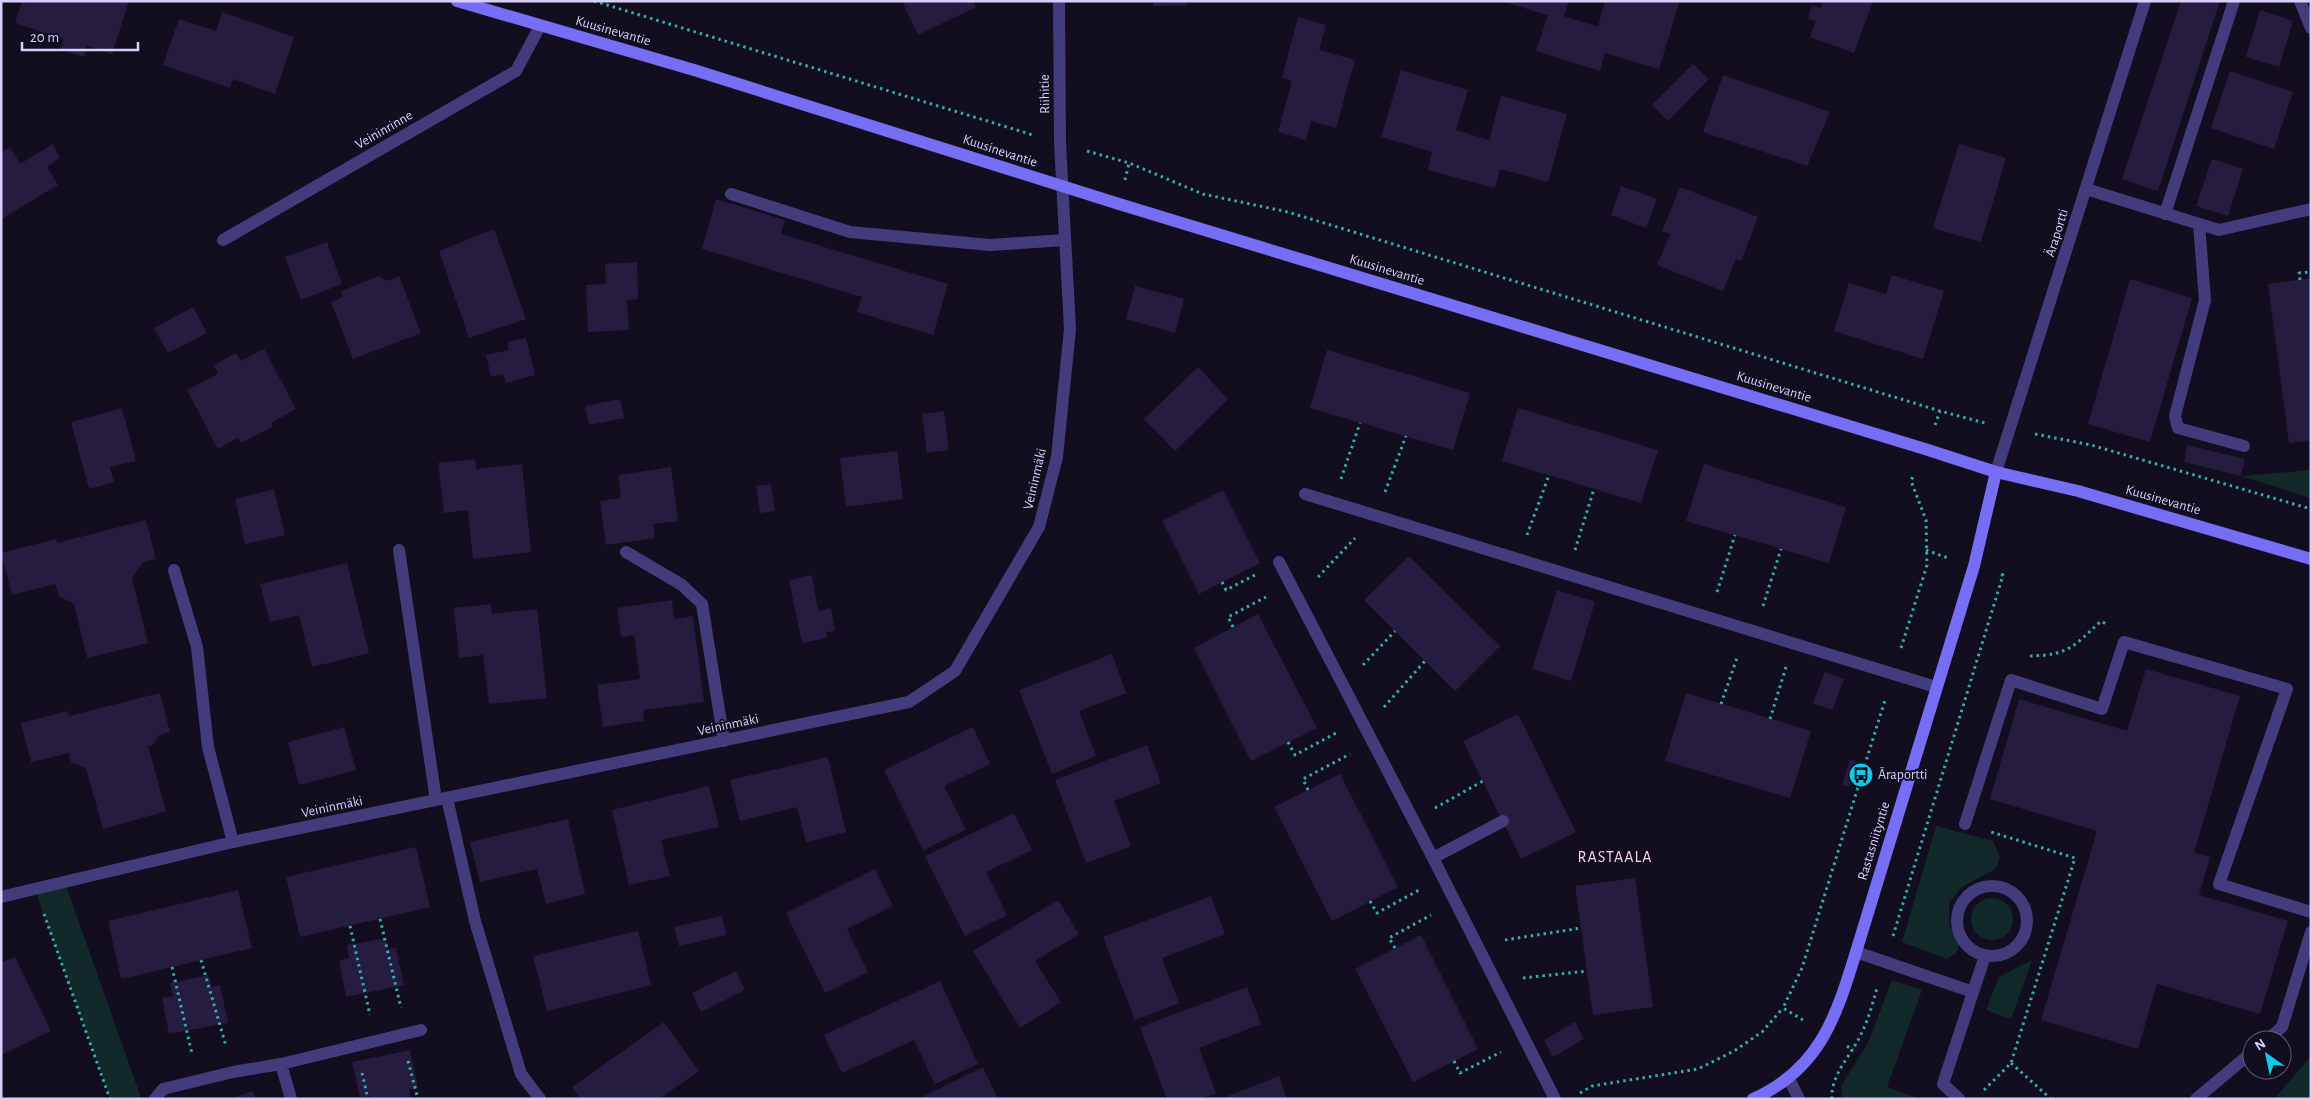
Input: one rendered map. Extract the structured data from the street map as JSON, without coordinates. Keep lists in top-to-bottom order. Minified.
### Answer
{"streets":{"street":["Kuusinevantie","Riihitie","Veininrinne","Äraportti","Veininmäki","Rastasniityntie"]},"crossings":[["Kuusinevantie","Riihitie"],["Kuusinevantie","Veininrinne"],["Kuusinevantie","Äraportti"],["Kuusinevantie","Veininmäki"],["Kuusinevantie","Rastasniityntie"],["Riihitie","Veininmäki"],["Äraportti","Rastasniityntie"]],"districts":["RASTAALA"],"places":{"bus stop":["Äraportti"]},"scale_bar":"20 m","north":"top left"}
